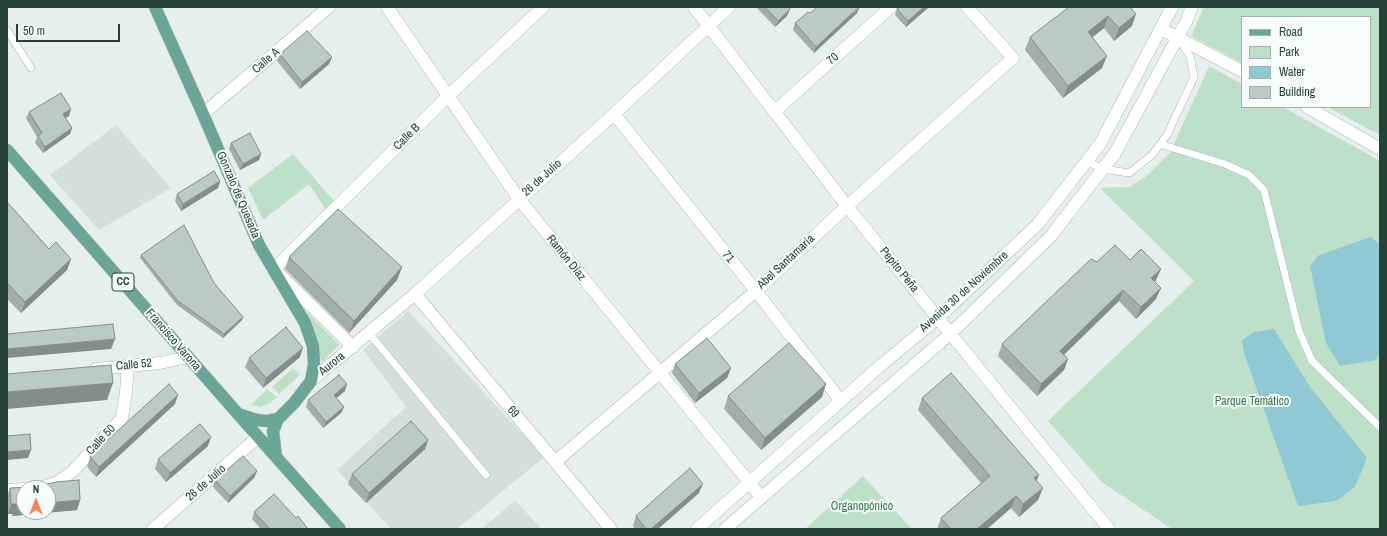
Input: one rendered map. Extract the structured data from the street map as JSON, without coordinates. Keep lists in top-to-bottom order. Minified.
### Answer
{"streets":{"main road":["Gonzalo de Quesada","CC","Francisco Varona"],"street":["70","Calle A","Calle B","26 de Julio","71","Ramón Díaz","Abel Santamaría","Pepito Peña","Avenida 30 de Noviembre","Aurora","Calle 52","69","Calle 50"]},"crossings":[["70","Pepito Peña"],["Calle A","Gonzalo de Quesada"],["Calle B","Gonzalo de Quesada"],["Calle B","Ramón Díaz"],["26 de Julio","71"],["26 de Julio","Ramón Díaz"],["26 de Julio","Pepito Peña"],["26 de Julio","Francisco Varona"],["26 de Julio","Aurora"],["26 de Julio","69"],["Gonzalo de Quesada","Aurora"],["71","Abel Santamaría"],["71","Avenida 30 de Noviembre"],["Ramón Díaz","Abel Santamaría"],["Ramón Díaz","Avenida 30 de Noviembre"],["Abel Santamaría","Pepito Peña"],["Abel Santamaría","69"],["Pepito Peña","Avenida 30 de Noviembre"],["Francisco Varona","Calle 52"],["Calle 52","Calle 50"]],"parks":["Parque Temático","Organopónico"],"legend":["Road","Park","Water","Building"],"scale_bar":"50 m","north":"top"}
